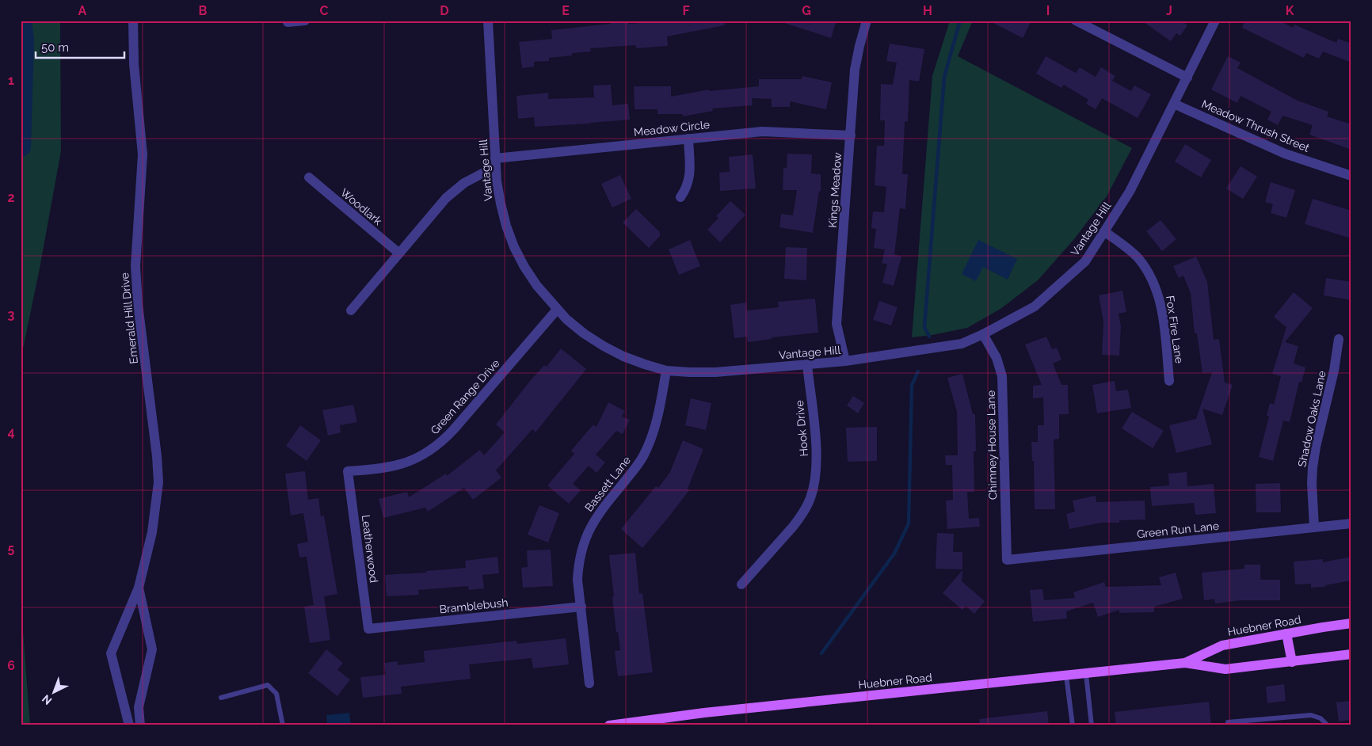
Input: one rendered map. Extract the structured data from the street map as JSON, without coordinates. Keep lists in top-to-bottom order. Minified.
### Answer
{"streets":{"main road":["Huebner Road"],"street":["Meadow Thrush Street","Meadow Circle","Vantage Hill","Kings Meadow","Woodlark","Emerald Hill Drive","Fox Fire Lane","Green Range Drive","Shadow Oaks Lane","Hook Drive","Chimney House Lane","Bassett Lane","Green Run Lane","Leatherwood","Bramblebush"]},"crossings":[["Meadow Thrush Street","Vantage Hill"],["Meadow Circle","Vantage Hill"],["Meadow Circle","Kings Meadow"],["Meadow Circle","Woodlark"],["Vantage Hill","Kings Meadow"],["Vantage Hill","Fox Fire Lane"],["Vantage Hill","Green Range Drive"],["Vantage Hill","Hook Drive"],["Vantage Hill","Chimney House Lane"],["Vantage Hill","Bassett Lane"],["Green Range Drive","Leatherwood"],["Shadow Oaks Lane","Green Run Lane"],["Chimney House Lane","Green Run Lane"],["Bassett Lane","Bramblebush"],["Leatherwood","Bramblebush"]],"scale_bar":"50 m","north":"bottom left","grid":{"columns":["A","B","C","D","E","F","G","H","I","J","K"],"rows":["1","2","3","4","5","6"]}}
